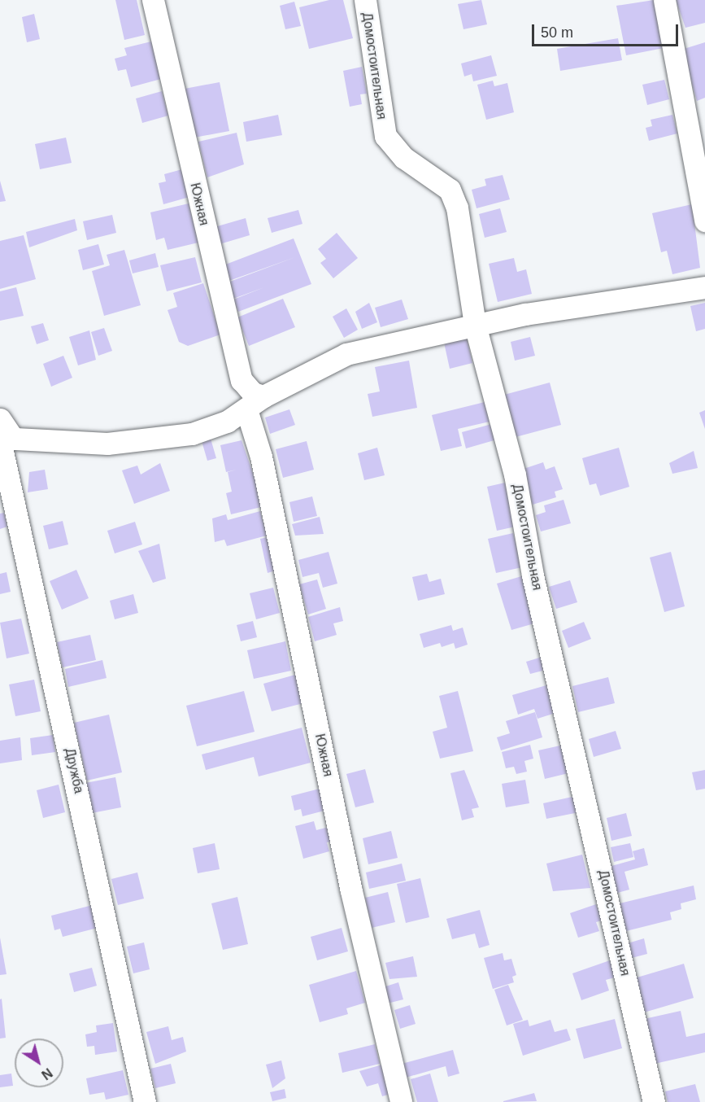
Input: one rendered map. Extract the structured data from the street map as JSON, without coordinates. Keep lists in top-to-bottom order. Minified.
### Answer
{"streets":{"street":["Домостоительная","Южная","Дружба"]},"scale_bar":"50 m","north":"bottom right"}
